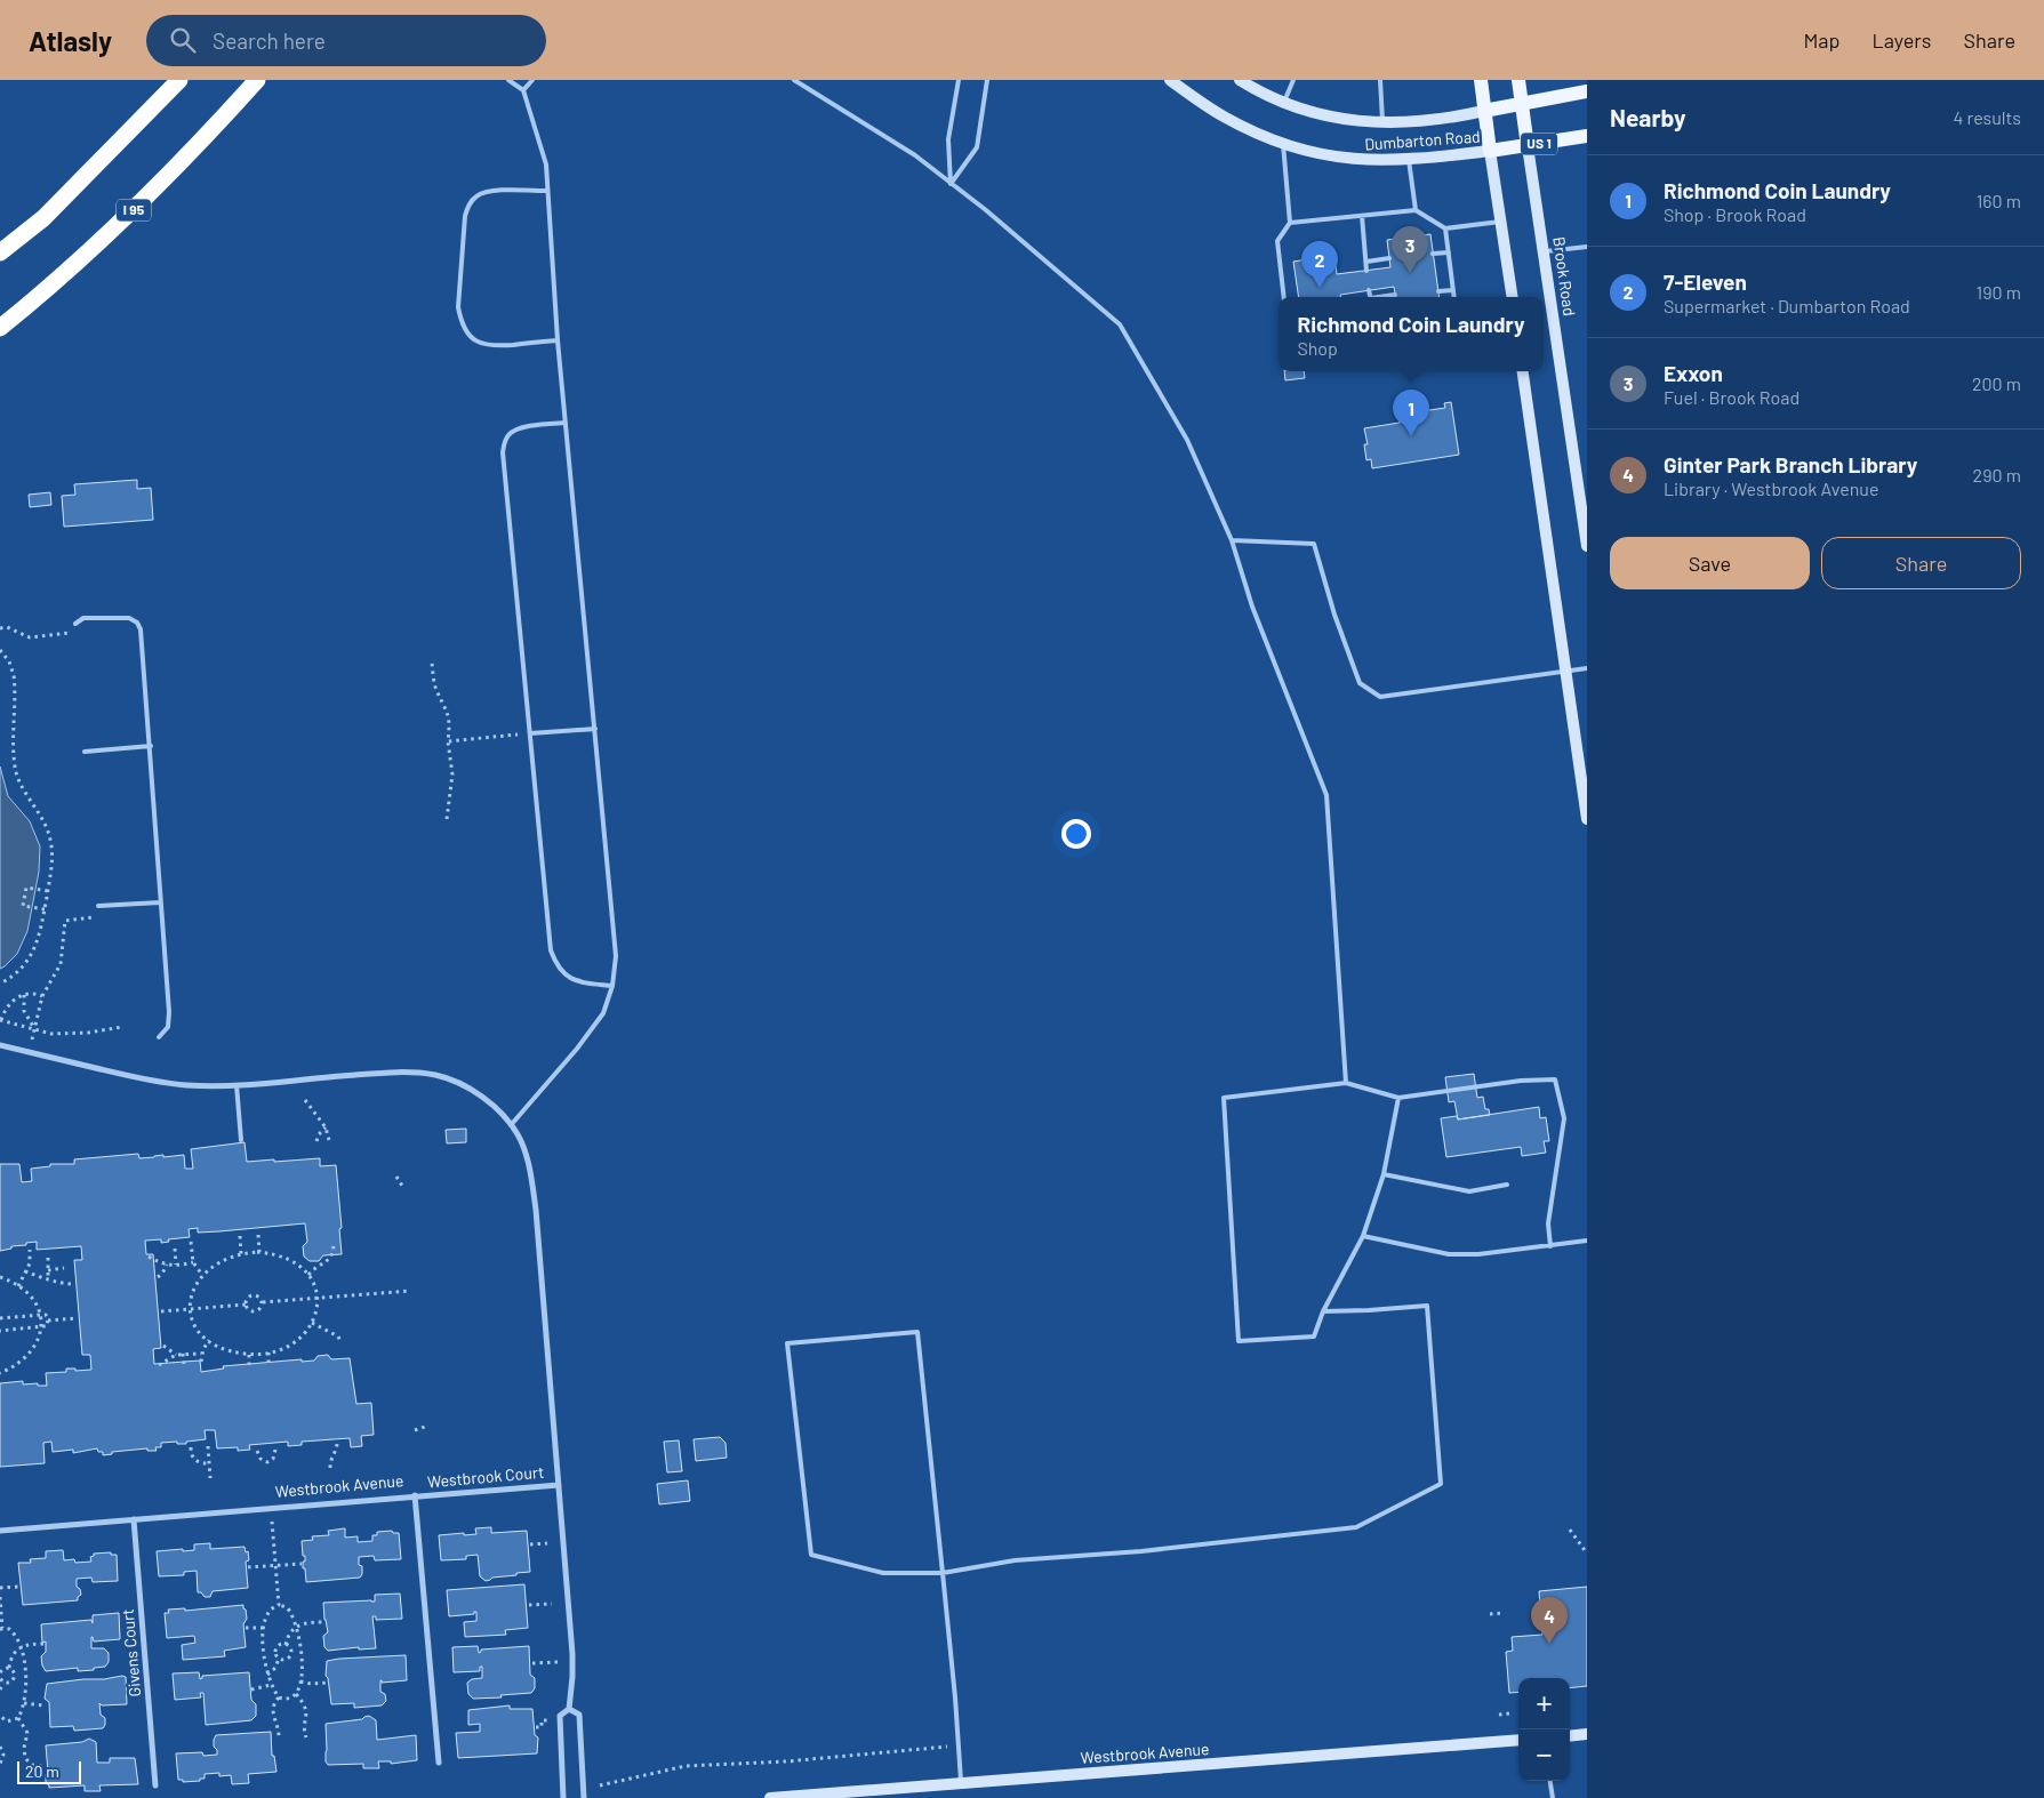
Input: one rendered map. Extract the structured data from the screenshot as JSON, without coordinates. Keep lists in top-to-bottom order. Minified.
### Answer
{"streets":{"highway":["I 95"],"main road":["Dumbarton Road","US 1","Brook Road","Westbrook Avenue"],"street":["Westbrook Court","Givens Court"]},"crossings":[["Dumbarton Road","US 1"],["US 1","Brook Road"],["Westbrook Court","Westbrook Avenue"],["Westbrook Avenue","Givens Court"]],"scale_bar":"20 m","page":{"header":"Atlasly","search":"Search here","nav":["Map","Layers","Share"],"heading":["Nearby","4 results"],"list":[{"mark":"1","name":"Richmond Coin Laundry","note":"Shop · Brook Road","value":"160 m"},{"mark":"2","name":"7-Eleven","note":"Supermarket · Dumbarton Road","value":"190 m"},{"mark":"3","name":"Exxon","note":"Fuel · Brook Road","value":"200 m"},{"mark":"4","name":"Ginter Park Branch Library","note":"Library · Westbrook Avenue","value":"290 m"}],"pins":["3","2","1","4"],"popup":["Richmond Coin Laundry","Shop"],"buttons":["Save","Share"],"map_buttons":["+","−"],"scale":"20 m"}}
